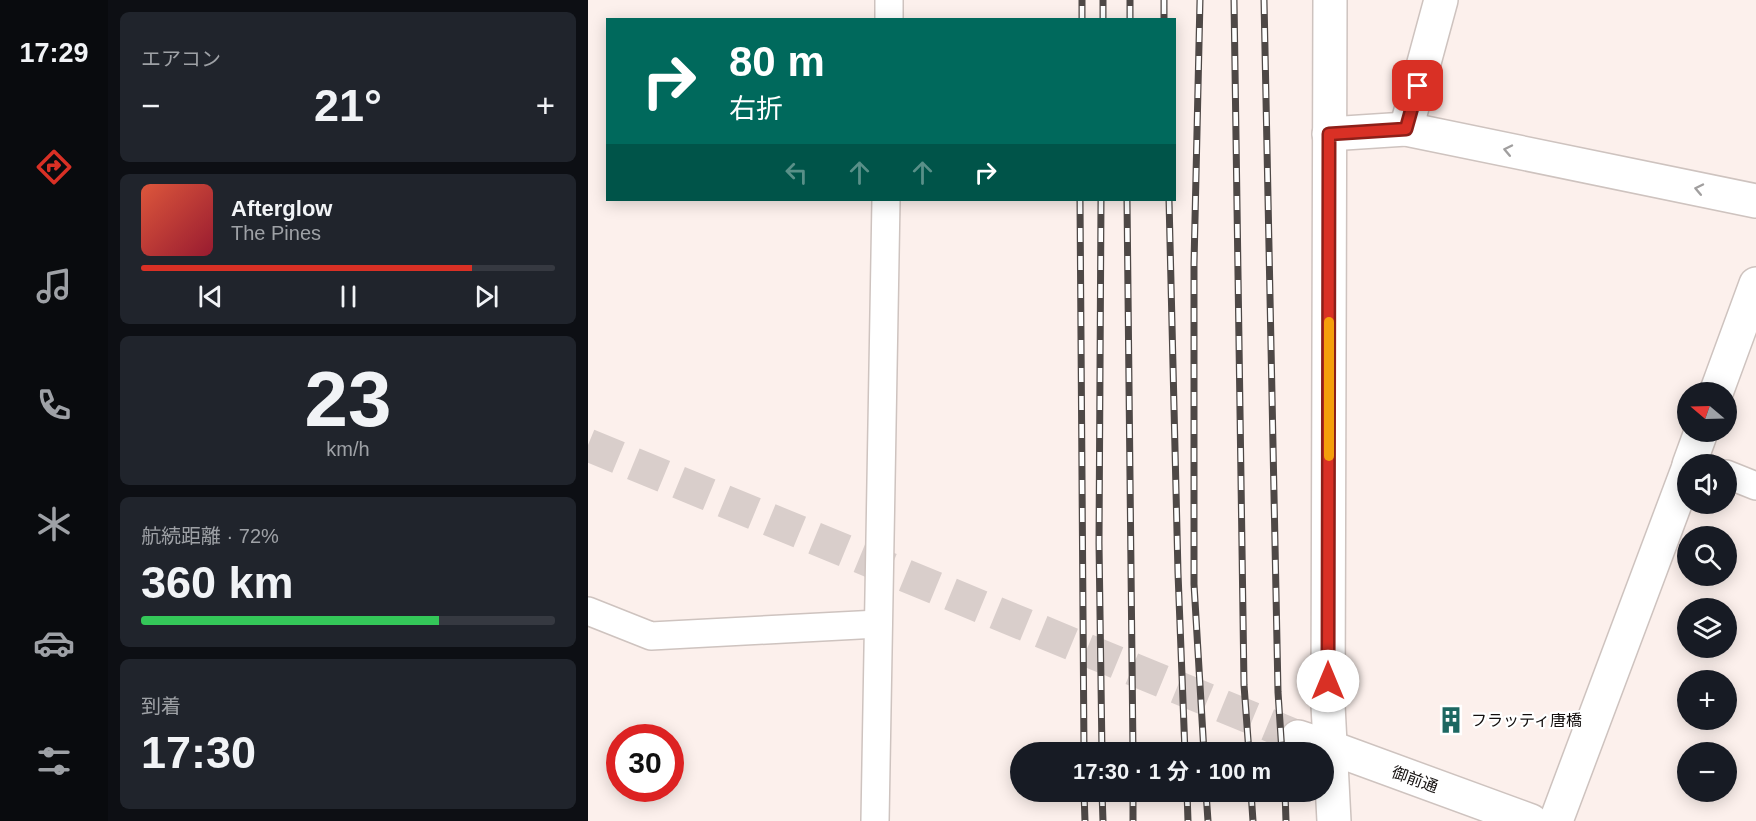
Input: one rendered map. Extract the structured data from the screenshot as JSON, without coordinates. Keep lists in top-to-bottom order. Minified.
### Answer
{"streets":{"street":["御前通"]},"places":{"building":["フラッティ唐橋"]},"north":"left","page":{"tabs":"17:29","tile":["エアコン",["23","km/h"],["航続距離 · 72%","360 km"],["到着","17:30"]],"turn":["80 m","右折"],"heat":["−","21°","+"],"song":["Afterglow","The Pines"],"map_buttons":["+","−"],"limit":"30","trip":"17:30 · 1 分 · 100 m"}}
